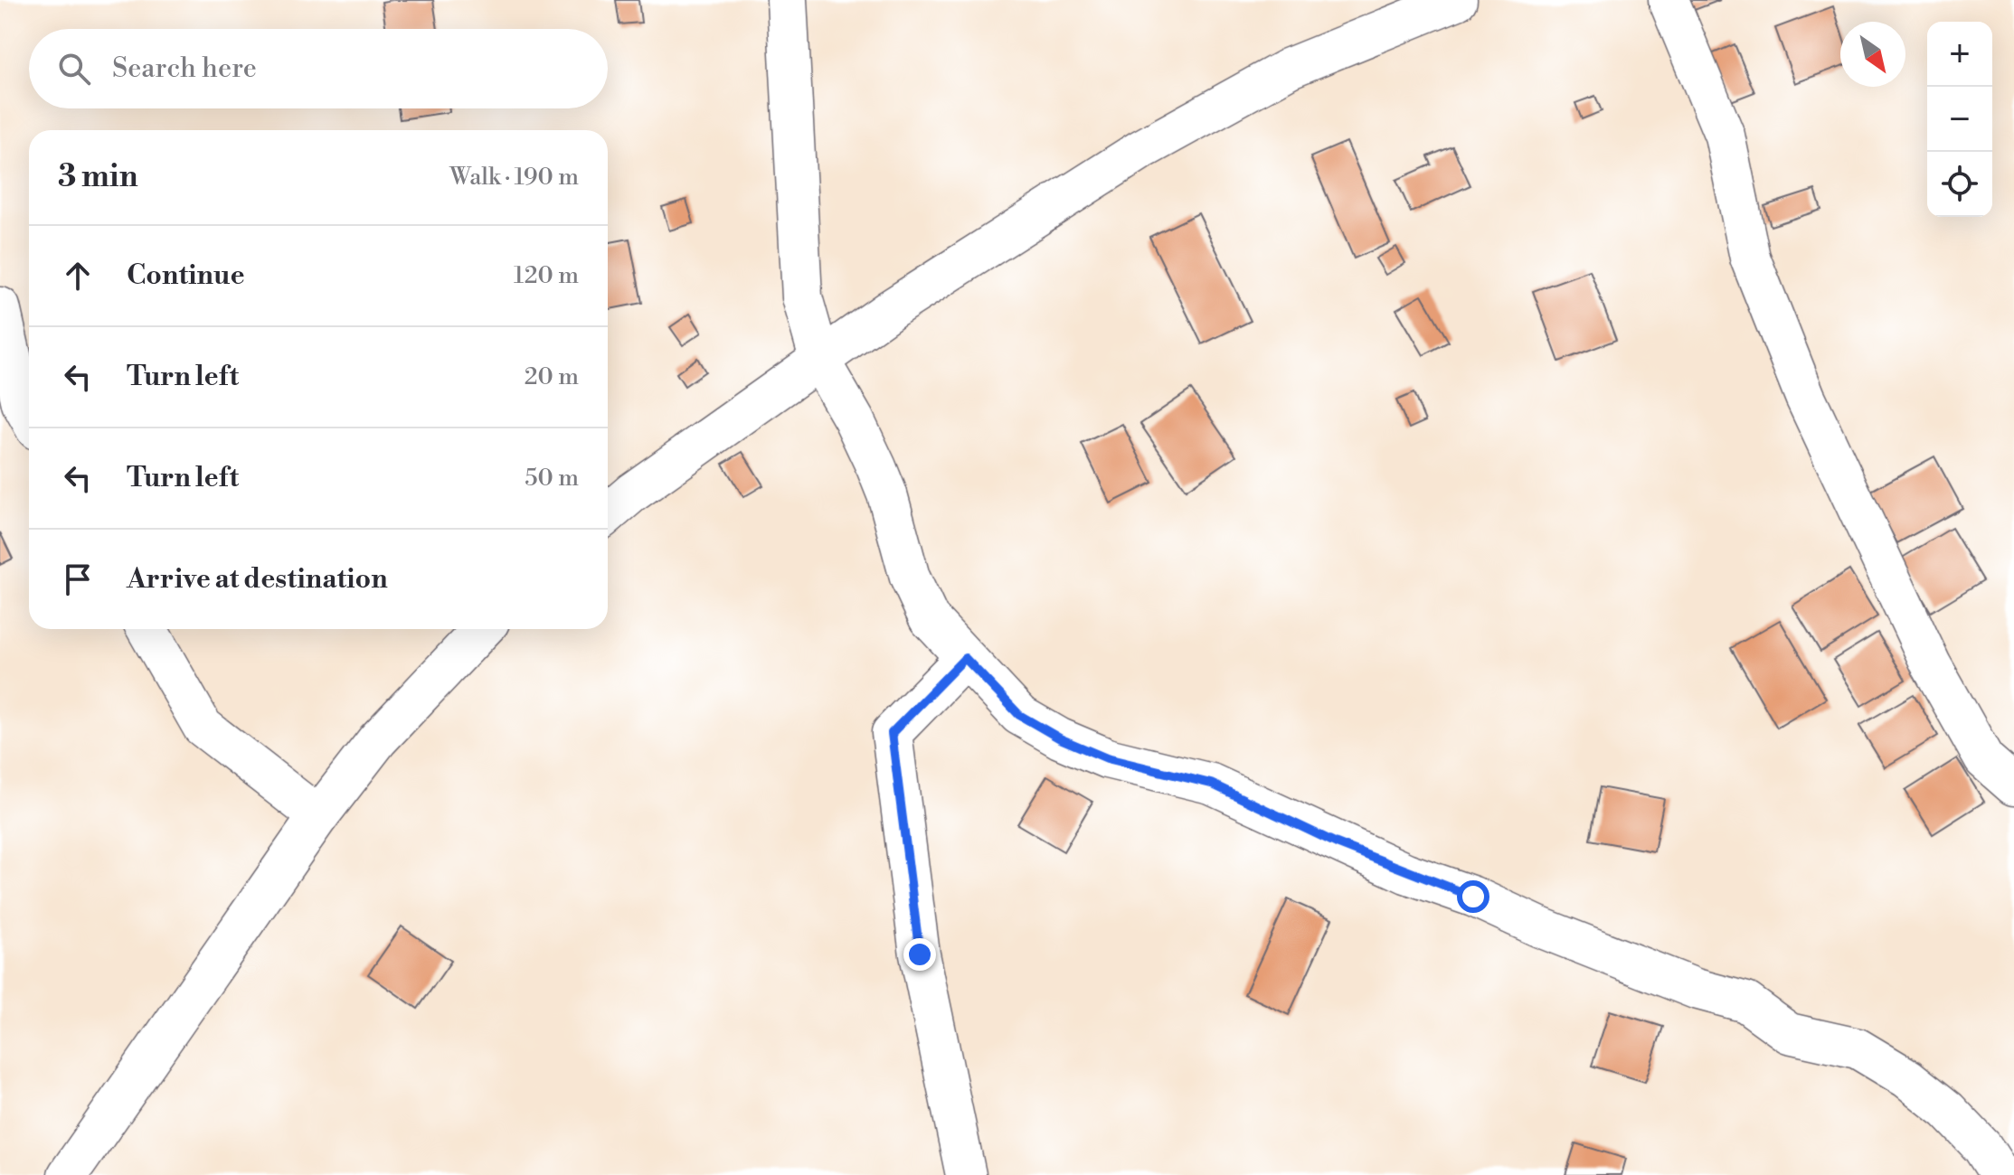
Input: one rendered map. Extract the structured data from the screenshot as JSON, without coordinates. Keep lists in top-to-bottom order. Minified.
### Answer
{"north":"bottom right","page":{"map_buttons":["+","−"],"search":"Search here","heading":["3 min","Walk · 190 m"],"list":[["Continue","120 m"],["Turn left","20 m"],["Turn left","50 m"],"Arrive at destination"]}}
